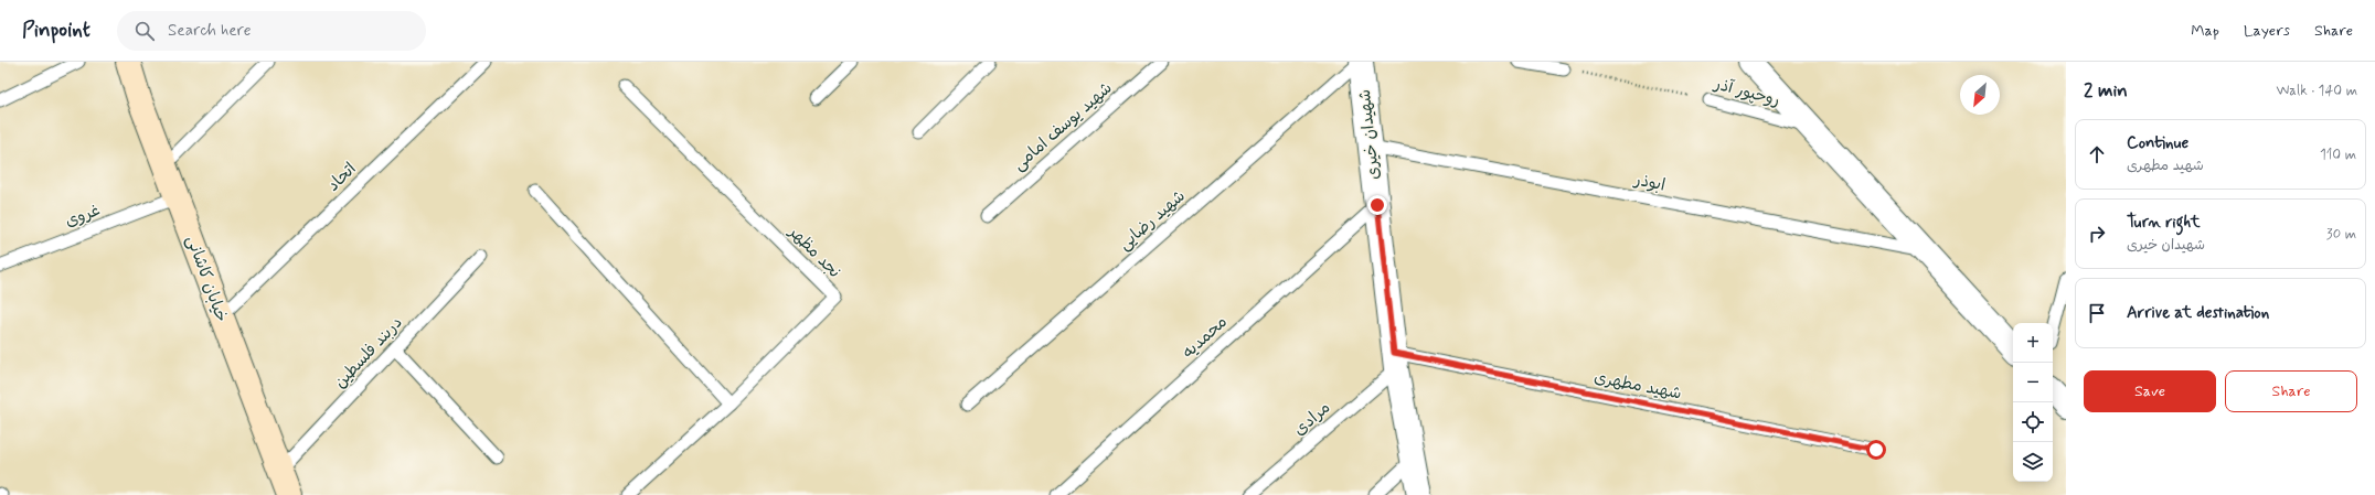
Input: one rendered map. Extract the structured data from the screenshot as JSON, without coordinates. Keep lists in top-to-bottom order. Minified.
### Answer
{"streets":{"street":["شهیدان خیری","خیابان کاشانی"],"lane":["روحپور آذر","شهید یوسف امامی","اتحاد","ابوذر","غروی","شهید رضایی","نجد مظهر","محمدیه","دربند فلسطین","شهید مطهری","مرادی"]},"crossings":[["شهیدان خیری","ابوذر"],["شهیدان خیری","شهید رضایی"],["شهیدان خیری","محمدیه"],["شهیدان خیری","شهید مطهری"],["شهیدان خیری","مرادی"],["اتحاد","خیابان کاشانی"],["غروی","خیابان کاشانی"],["خیابان کاشانی","دربند فلسطین"],["شهید مطهری","مرادی"]],"north":"bottom left","page":{"header":"Pinpoint","search":"Search here","nav":["Map","Layers","Share"],"heading":["2 min","Walk · 140 m"],"list":[["Continue","شهید مطهری","110 m"],["Turn right","شهیدان خیری","30 m"],"Arrive at destination"],"map_buttons":["+","−"],"buttons":["Save","Share"]}}
